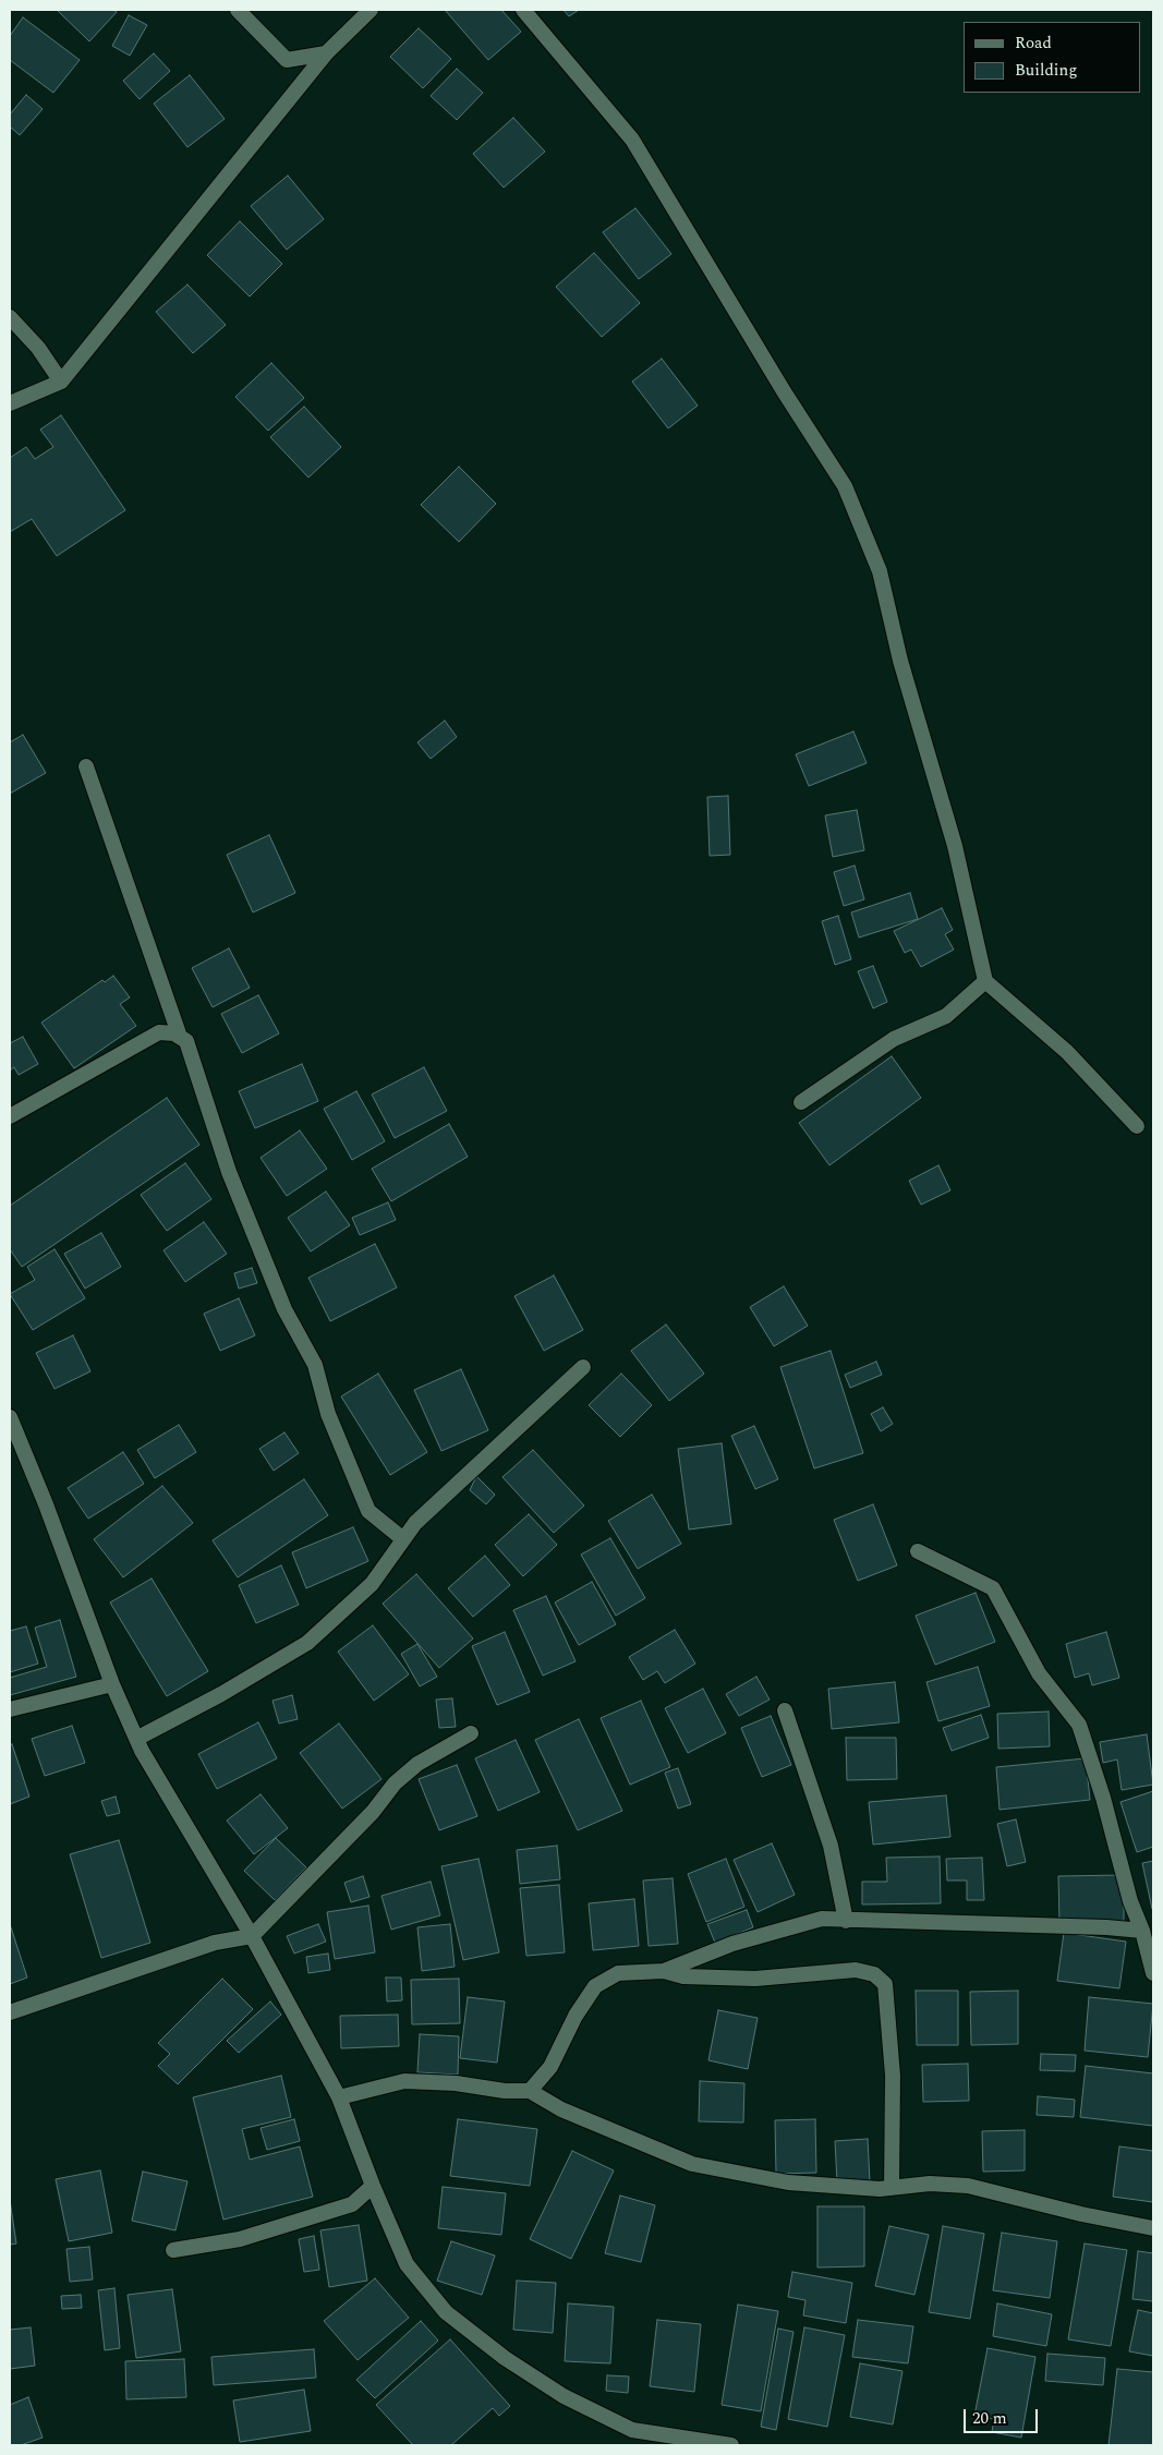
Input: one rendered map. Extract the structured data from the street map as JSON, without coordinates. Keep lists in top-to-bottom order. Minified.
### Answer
{"legend":["Road","Building"],"scale_bar":"20 m"}
